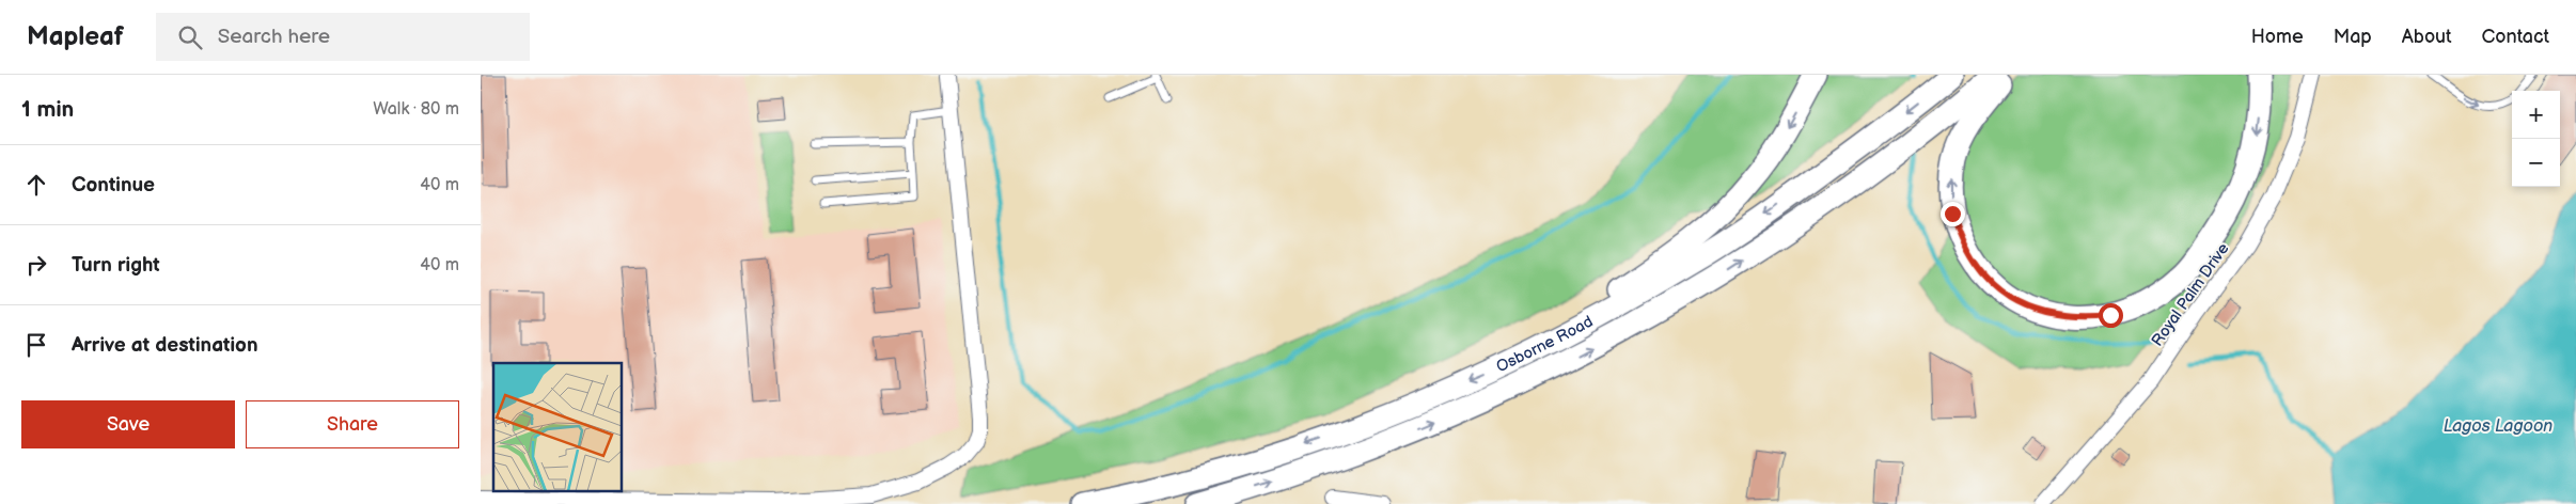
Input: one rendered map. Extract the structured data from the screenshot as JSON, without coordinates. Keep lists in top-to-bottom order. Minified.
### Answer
{"streets":{"main road":["Osborne Road"],"street":["Royal Palm Drive"]},"water":["Lagos Lagoon"],"page":{"header":"Mapleaf","search":"Search here","nav":["Home","Map","About","Contact"],"heading":["1 min","Walk · 80 m"],"map_buttons":["+","−"],"list":[["Continue","40 m"],["Turn right","40 m"],"Arrive at destination"],"buttons":["Save","Share"]}}
